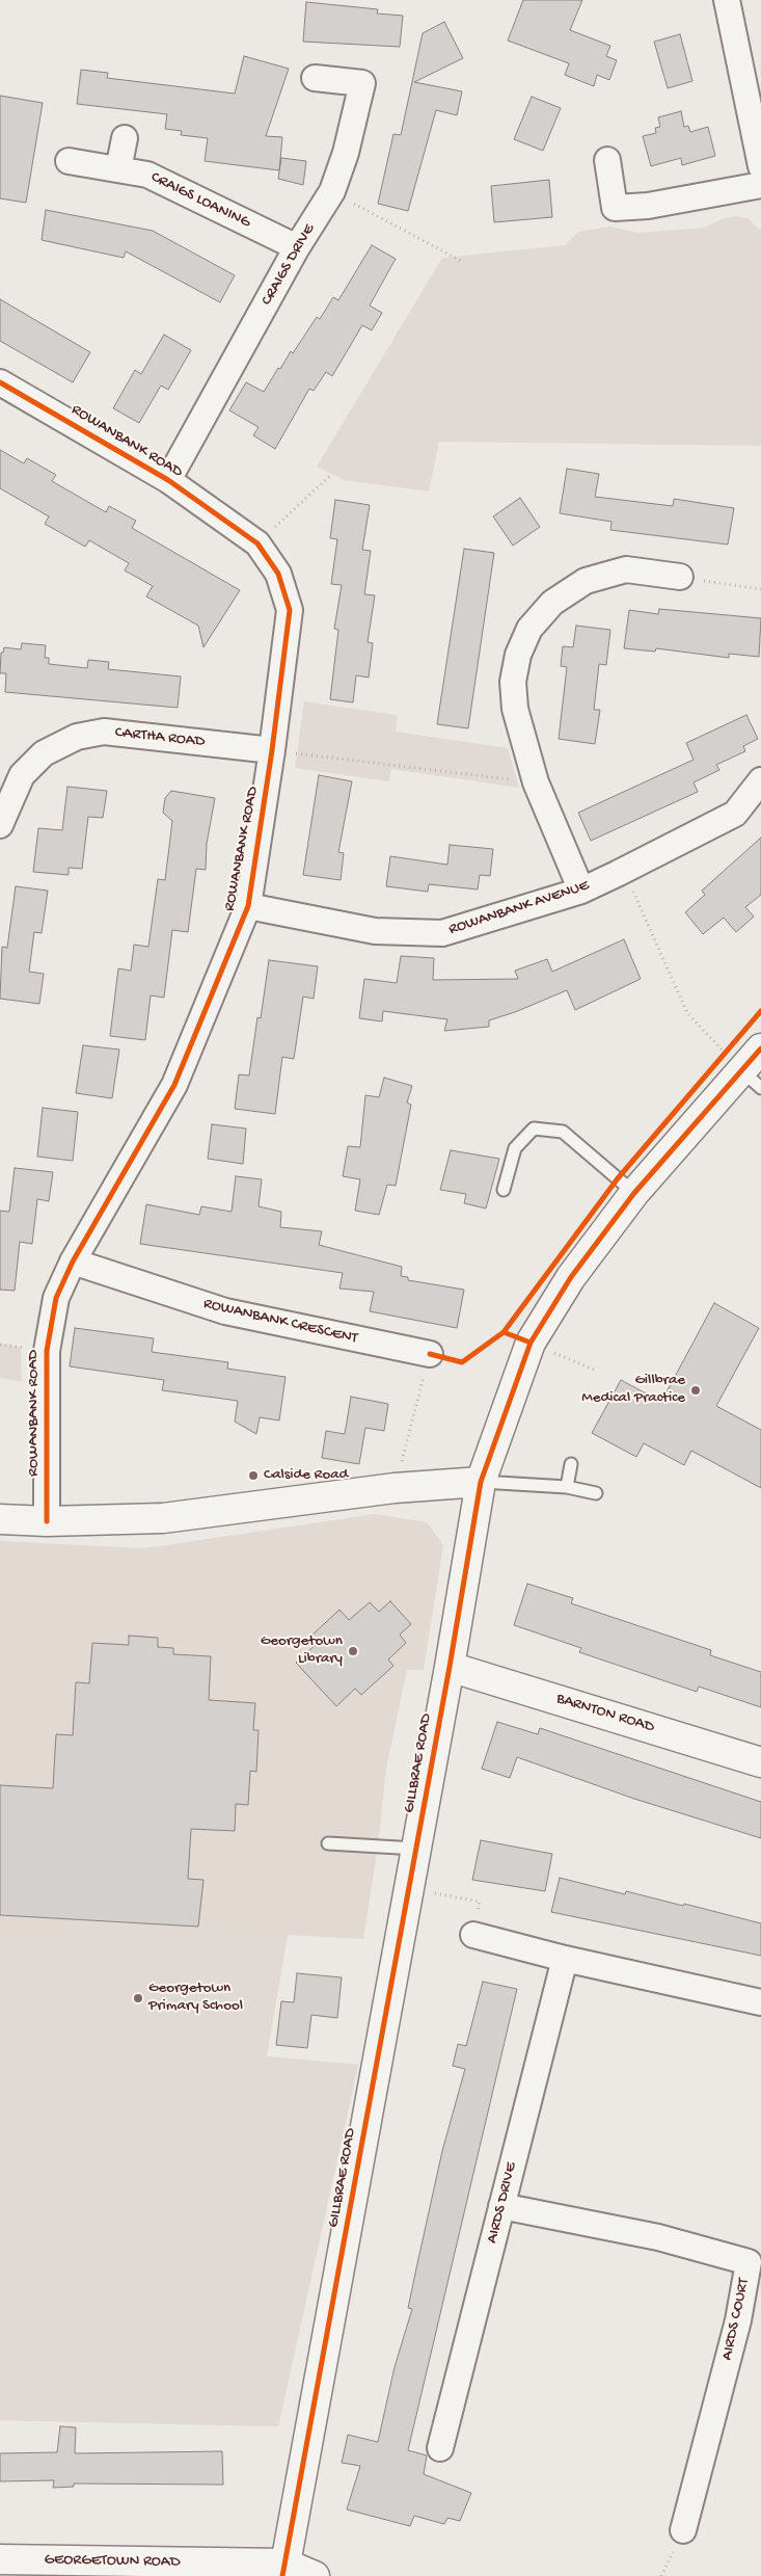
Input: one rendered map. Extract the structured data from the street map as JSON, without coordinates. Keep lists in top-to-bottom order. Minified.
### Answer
{"streets":{"street":["CRAIGS LOANING","CRAIGS DRIVE","ROWANBANK ROAD","CARTHA ROAD","ROWANBANK AVENUE","ROWANBANK CRESCENT","BARNTON ROAD","GILLBRAE ROAD","AIRDS DRIVE","AIRDS COURT","GEORGETOWN ROAD"]},"crossings":[["CRAIGS LOANING","CRAIGS DRIVE"],["CRAIGS DRIVE","ROWANBANK ROAD"],["ROWANBANK ROAD","CARTHA ROAD"],["ROWANBANK ROAD","ROWANBANK AVENUE"],["ROWANBANK ROAD","ROWANBANK CRESCENT"],["BARNTON ROAD","GILLBRAE ROAD"],["GILLBRAE ROAD","GEORGETOWN ROAD"],["AIRDS DRIVE","AIRDS COURT"]],"places":["Gillbrae Medical Practice","Calside Road","Georgetown Library","Georgetown Primary School"]}
